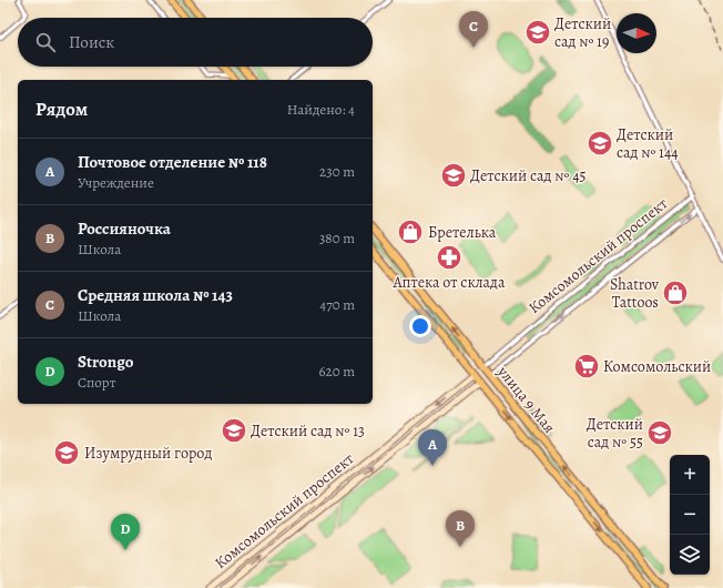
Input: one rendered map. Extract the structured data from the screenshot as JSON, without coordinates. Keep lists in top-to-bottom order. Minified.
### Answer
{"streets":{"main road":["Комсомольский проспект","улица 9 Мая"]},"crossings":[["Комсомольский проспект","улица 9 Мая"]],"places":{"school or university":["Детский сад № 19","Детский сад № 144","Детский сад № 45","Детский сад № 13","Детский сад № 55","Изумрудный город"],"shop":["Бретелька","Shatrov Tattoos"],"pharmacy":["Аптека от склада"],"supermarket":["Комсомольский"]},"north":"right","page":{"pins":["C","A","B","D"],"search":"Поиск","heading":["Рядом","Найдено: 4"],"list":[{"mark":"A","name":"Почтовое отделение № 118","note":"Учреждение","value":"230 m"},{"mark":"B","name":"Россияночка","note":"Школа","value":"380 m"},{"mark":"C","name":"Средняя школа № 143","note":"Школа","value":"470 m"},{"mark":"D","name":"Strongo","note":"Спорт","value":"620 m"}],"map_buttons":["+","−"]}}
